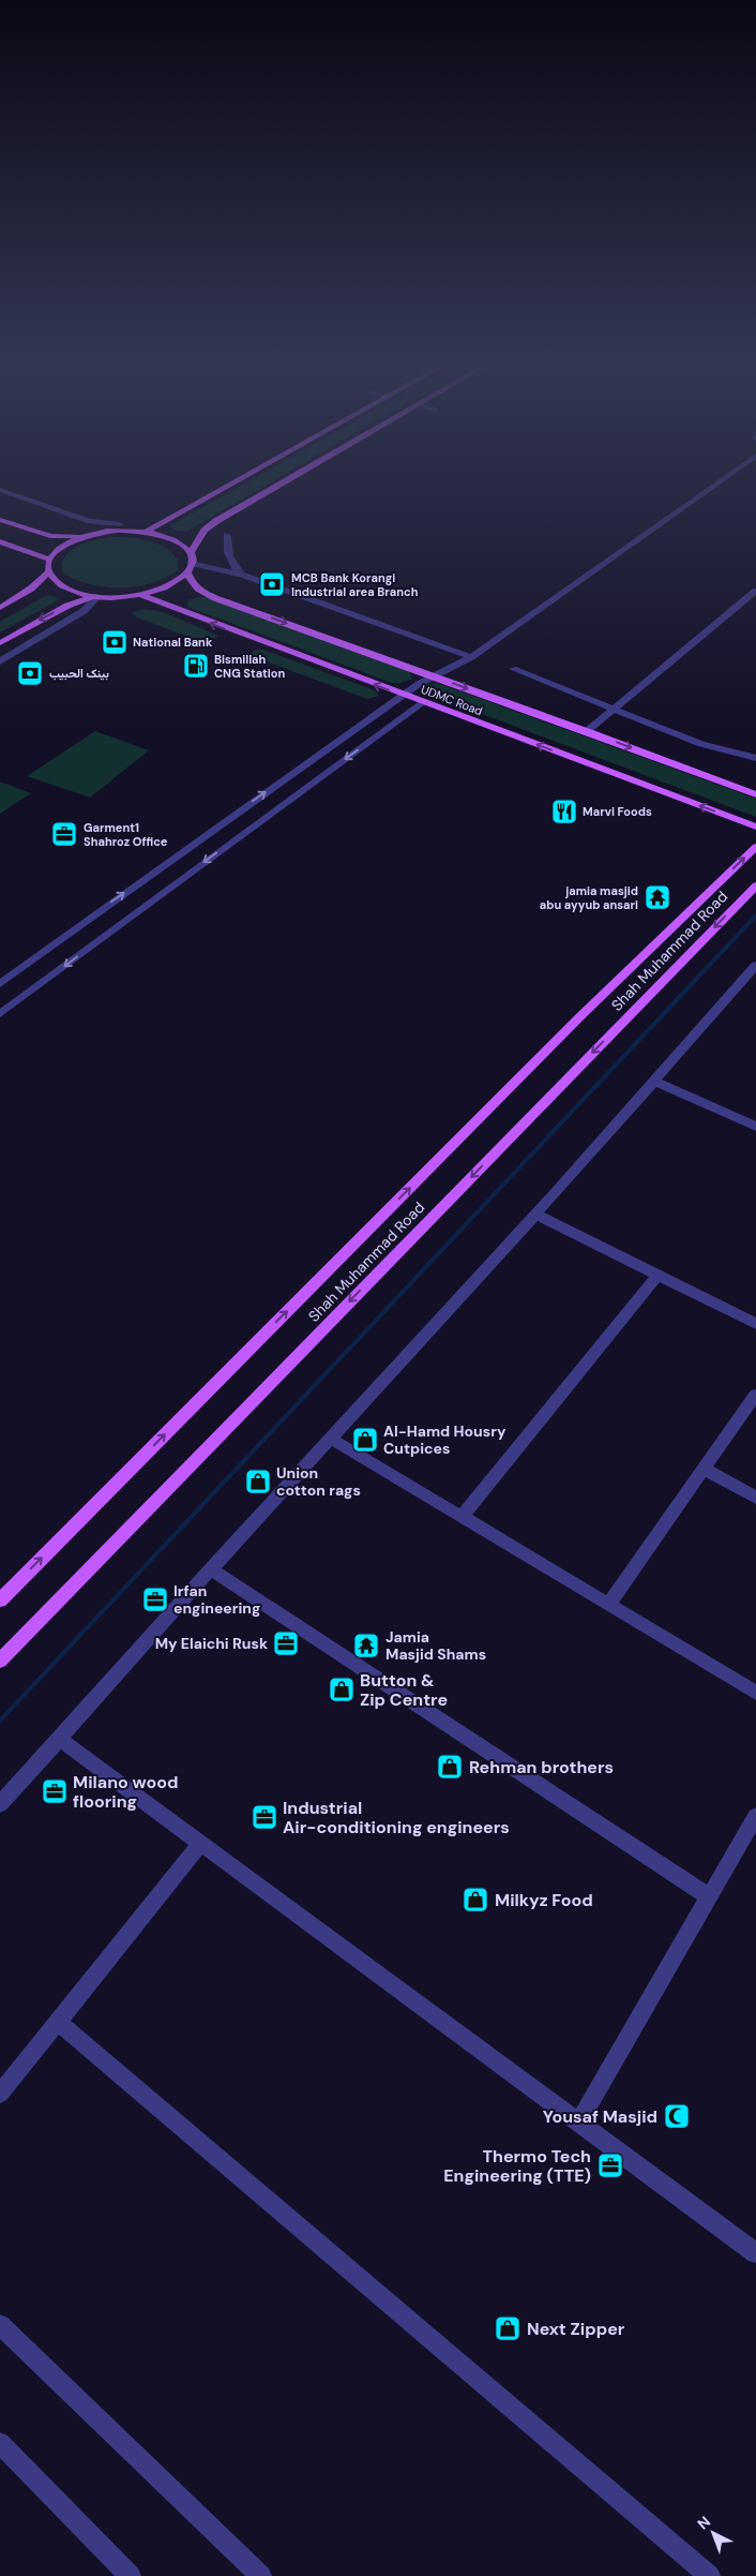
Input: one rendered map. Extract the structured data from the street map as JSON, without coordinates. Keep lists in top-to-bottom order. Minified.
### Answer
{"streets":{"main road":["UDMC Road","Shah Muhammad Road"]},"places":{"bank":["MCB Bank Korangi Industrial area Branch","National Bank","بينک الحبيب"],"fuel station":["Bismillah CNG Station"],"restaurant":["Marvi Foods"],"office":["Garment1 Shahroz Office","Irfan engineering","My Elaichi Rusk","Milano wood flooring","Industrial Air-conditioning engineers","Thermo Tech Engineering (TTE)"],"temple":["jamia masjid abu ayyub ansari","Jamia Masjid Shams"],"shop":["Al-Hamd Housry Cutpices","Union cotton rags","Button & Zip Centre","Rehman brothers","Milkyz Food","Next Zipper"],"mosque":["Yousaf Masjid"]},"north":"top left"}
